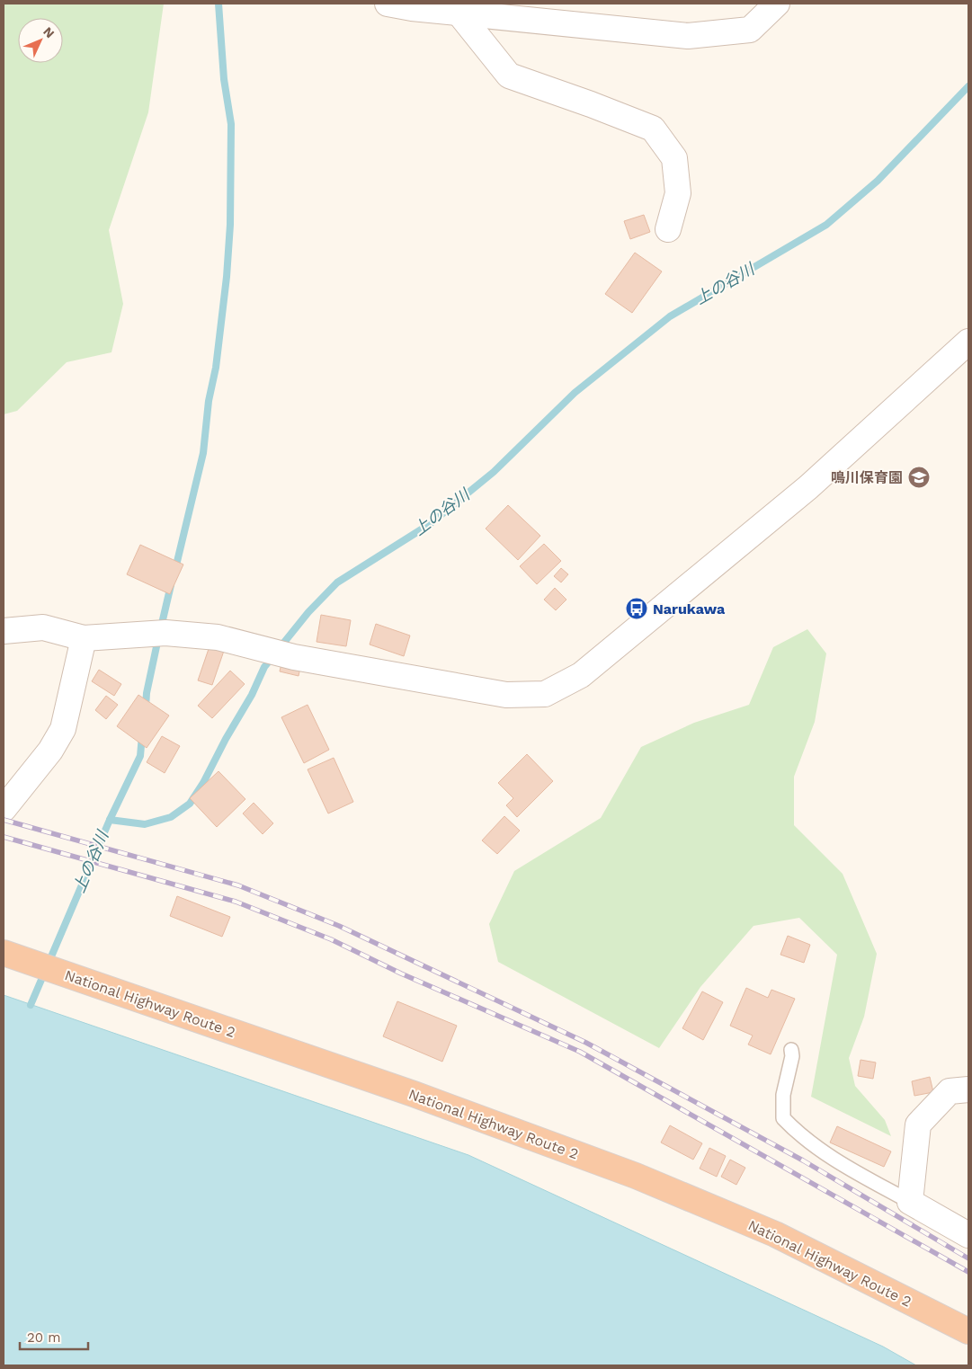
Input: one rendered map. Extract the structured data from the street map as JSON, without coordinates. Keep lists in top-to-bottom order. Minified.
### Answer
{"streets":{"highway":["National Highway Route 2"]},"water":["上の谷川"],"places":{"school or university":["鳴川保育園"],"bus stop":["Narukawa"]},"scale_bar":"20 m","north":"top right"}
